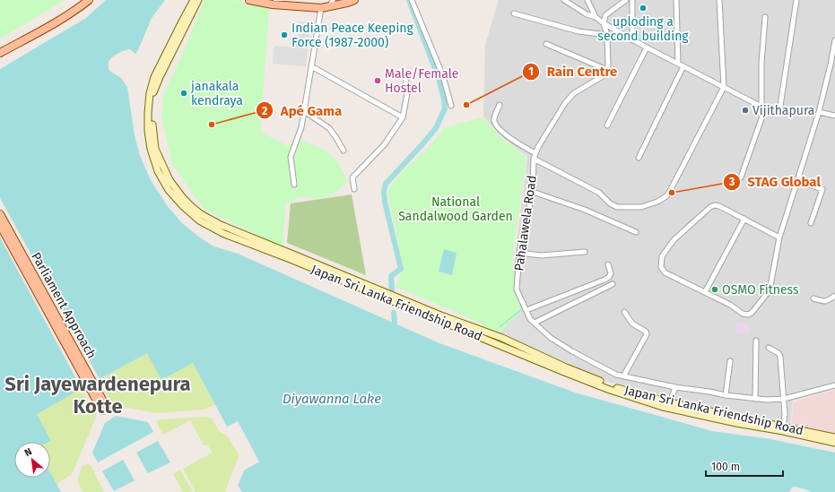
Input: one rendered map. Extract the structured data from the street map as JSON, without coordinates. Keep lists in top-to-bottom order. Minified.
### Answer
{"streets":{"main road":["Japan Sri Lanka Friendship Road","Parliament Approach"],"street":["Pahalawela Road"]},"districts":["Sri Jayewardenepura Kotte"],"water":["Diyawanna Lake"],"parks":["National Sandalwood Garden"],"places":["uploding a second building","Indian Peace Keeping Force (1987-2000)","Male/Female Hostel","janakala kendraya","Rain Centre","Vijithapura","Apé Gama","STAG Global","OSMO Fitness"],"scale_bar":"100 m","north":"top left"}
